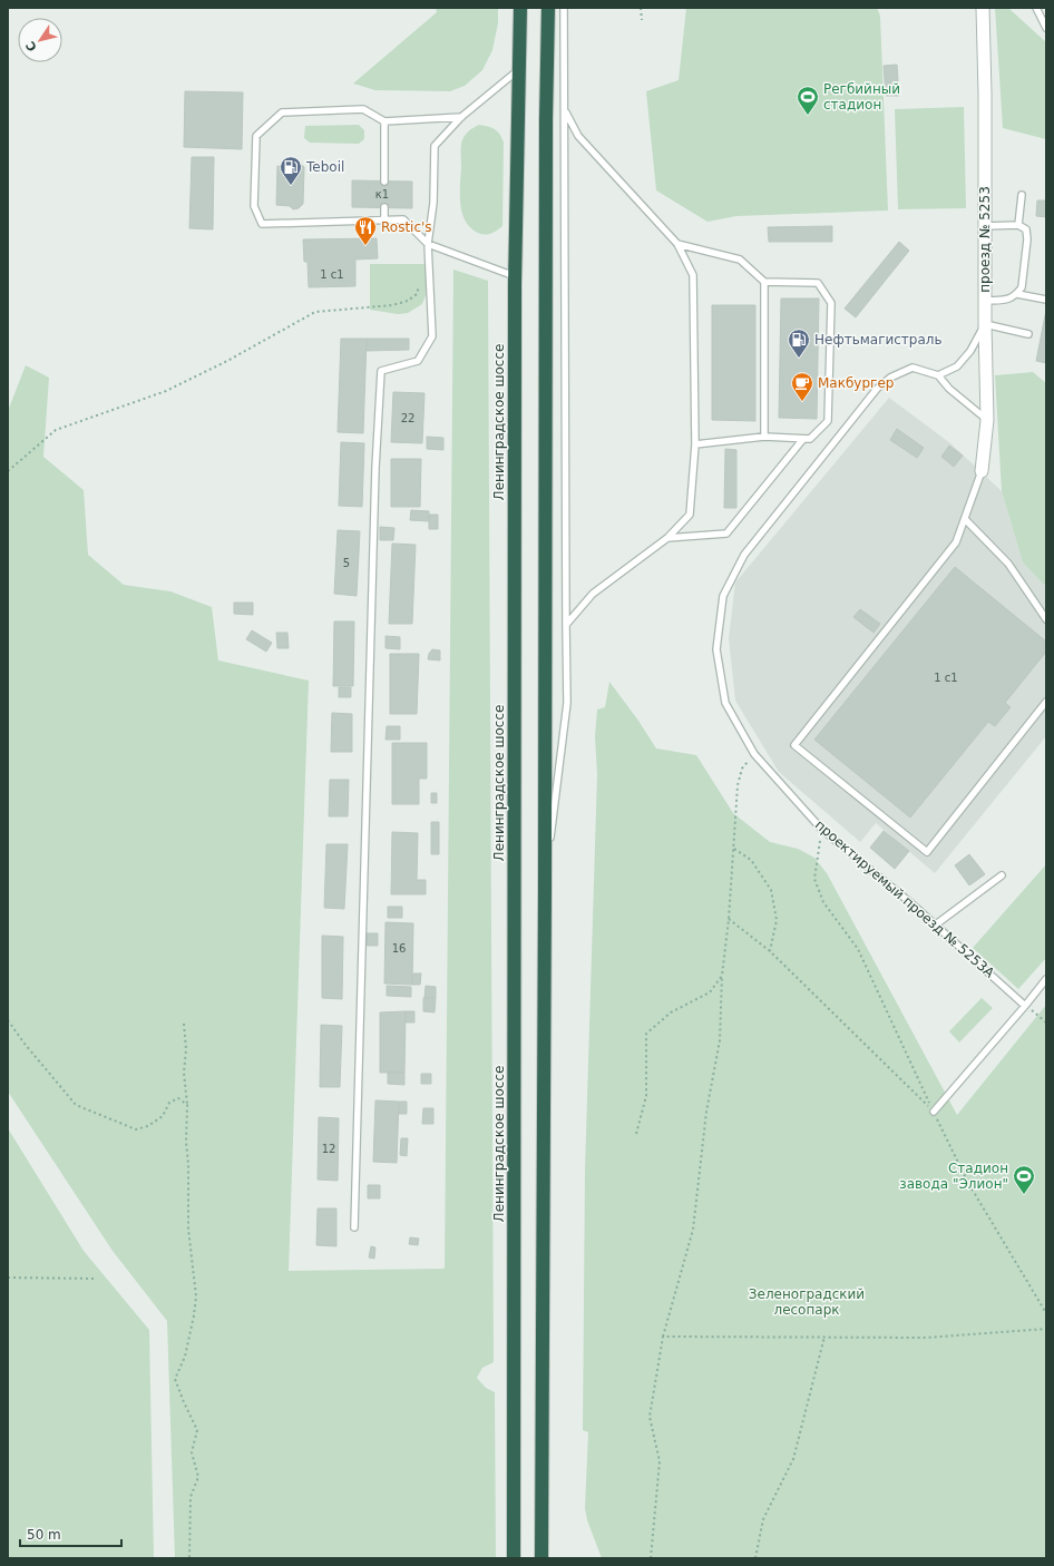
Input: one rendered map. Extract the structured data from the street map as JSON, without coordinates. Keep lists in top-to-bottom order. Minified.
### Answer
{"streets":{"highway":["Ленинградское шоссе"],"street":["проезд № 5253"],"lane":["проектируемый проезд № 5253А"]},"parks":["Зеленоградский лесопарк"],"places":{"sports":["Регбийный стадион","Стадион завода \"Элион\""],"fuel station":["Teboil","Нефтьмагистраль"],"restaurant":["Rostic's"],"cafe":["Макбургер"]},"house_numbers":["к1","1 с1","22","5","1 с1","16","12"],"scale_bar":"50 m","north":"bottom left"}
